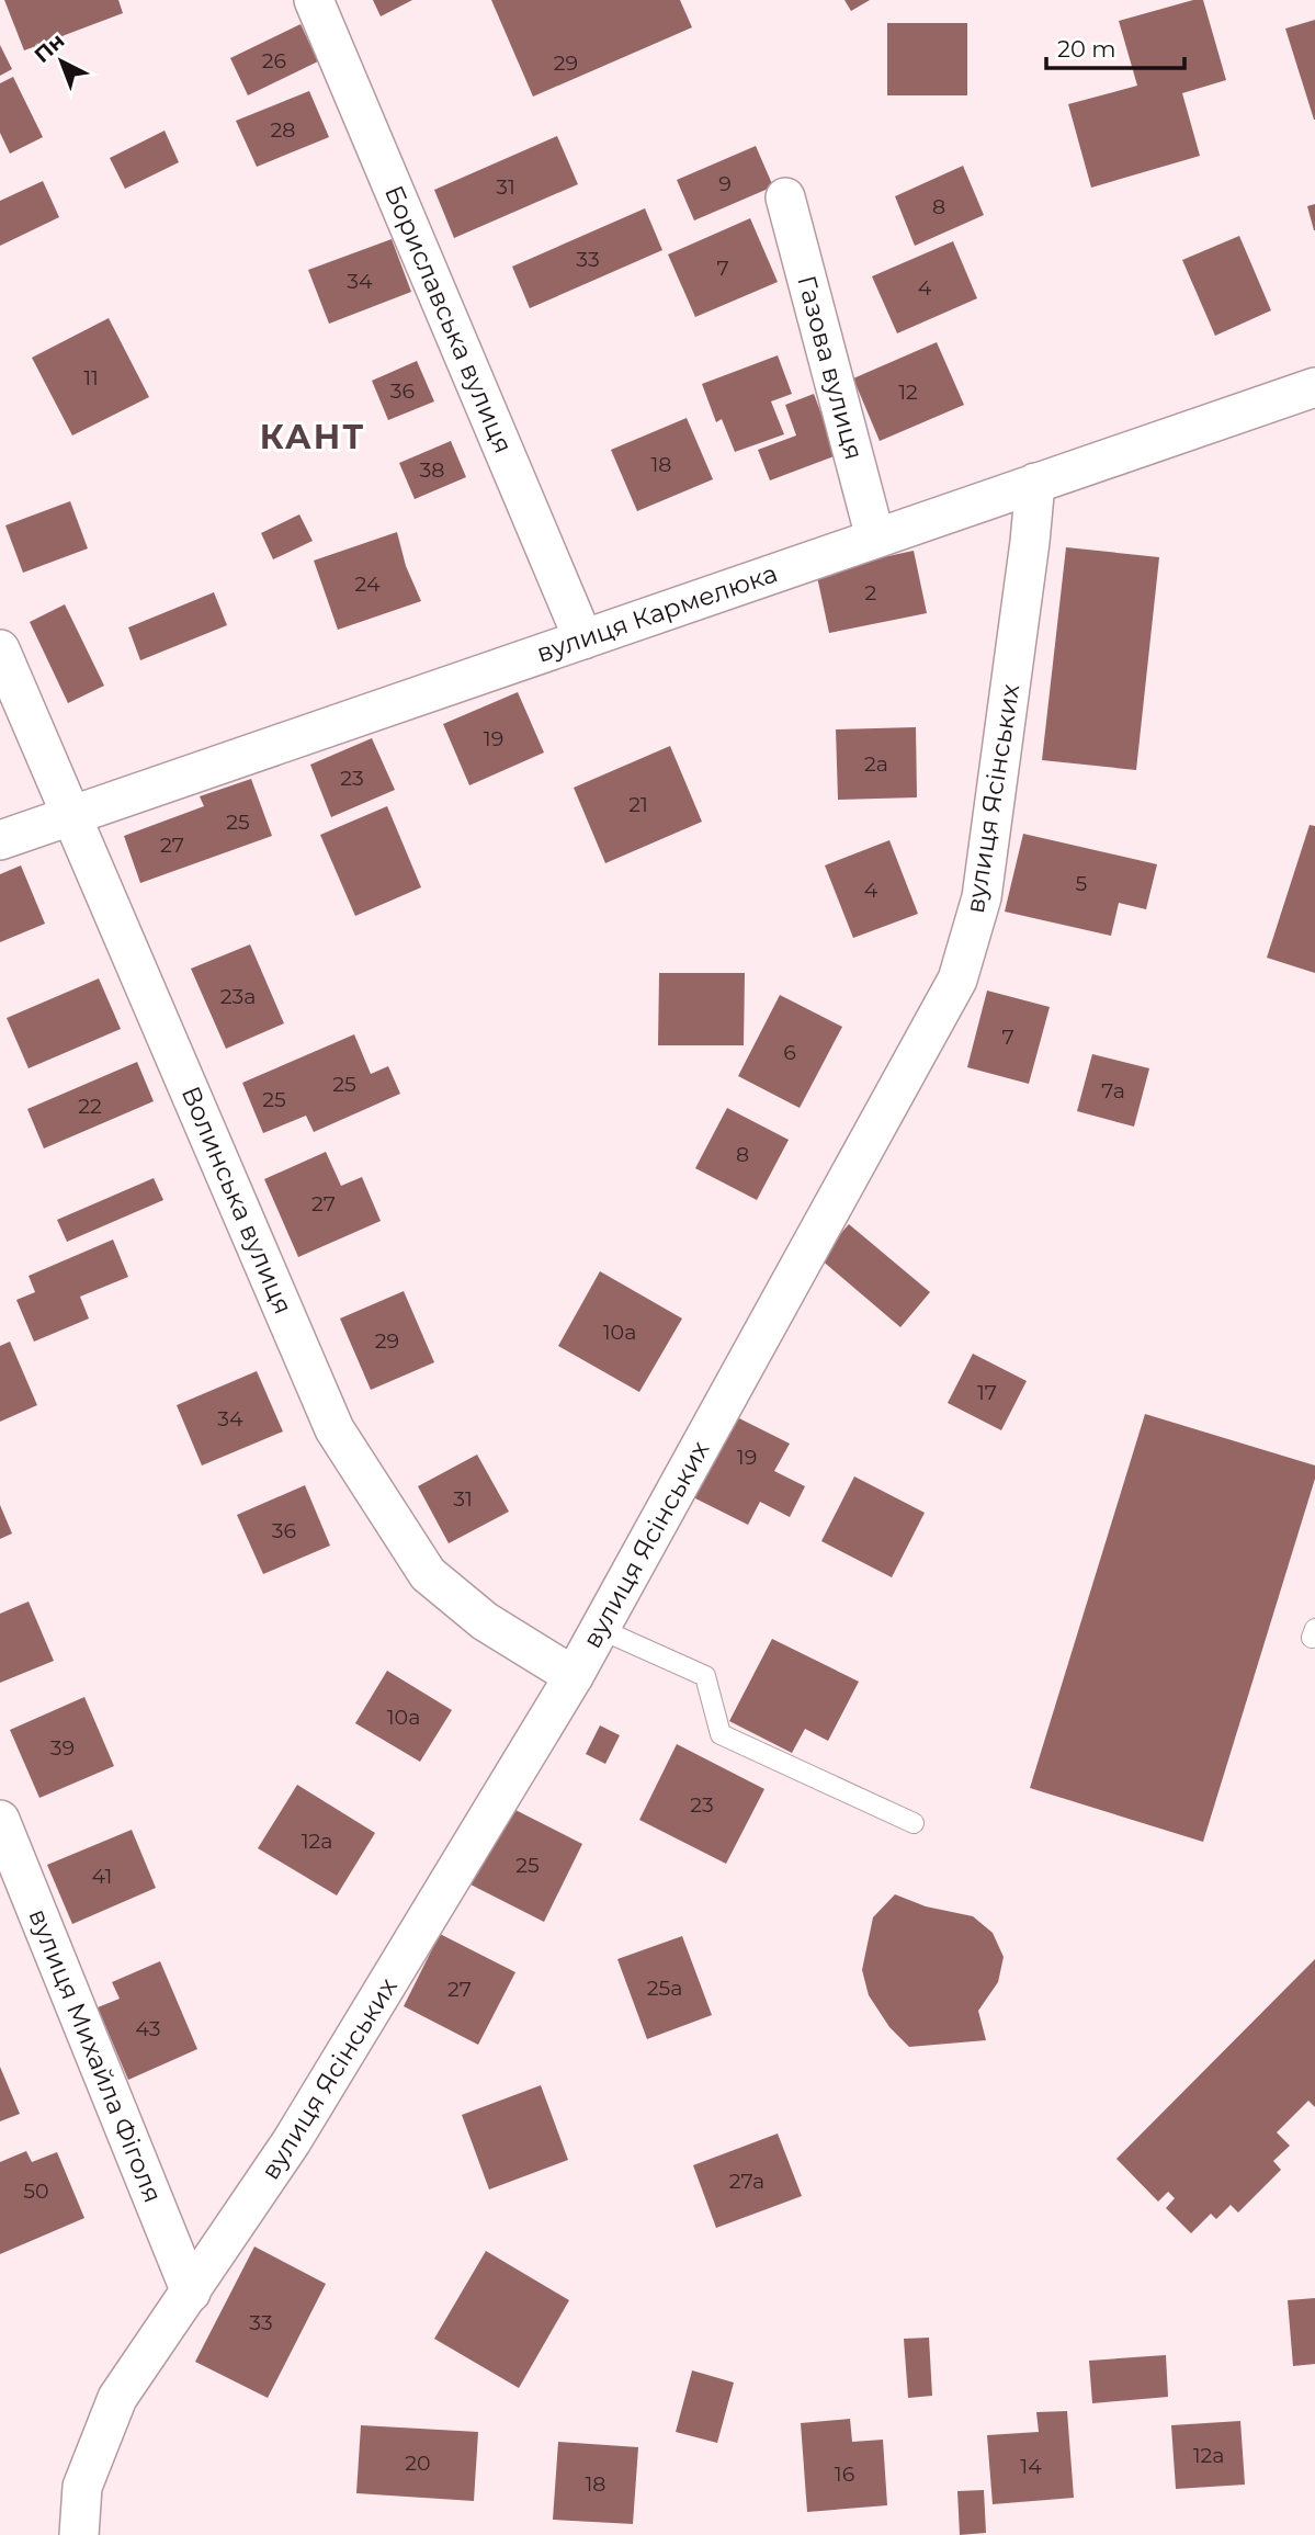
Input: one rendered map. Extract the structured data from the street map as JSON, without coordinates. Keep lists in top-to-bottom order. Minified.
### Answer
{"streets":{"street":["Бориславська вулиця","Газова вулиця","вулиця Кармелюка","вулиця Ясінських","Волинська вулиця","вулиця Михайла Фіголя"]},"crossings":[["Бориславська вулиця","вулиця Кармелюка"],["Газова вулиця","вулиця Кармелюка"],["вулиця Кармелюка","вулиця Ясінських"],["вулиця Кармелюка","Волинська вулиця"],["вулиця Ясінських","Волинська вулиця"],["вулиця Ясінських","вулиця Михайла Фіголя"]],"districts":["КАНТ"],"house_numbers":["26","29","28","9","31","8","33","7","34","4","11","36","12","18","38","24","2","19","2а","23","21","25","27","5","4","23а","7","6","25","7а","25","22","8","27","10а","29","17","34","19","31","36","10а","39","23","12а","25","41","25а","27","43","27а","50","33","12а","20","14","16","18"],"scale_bar":"20 m","north":"top left"}
